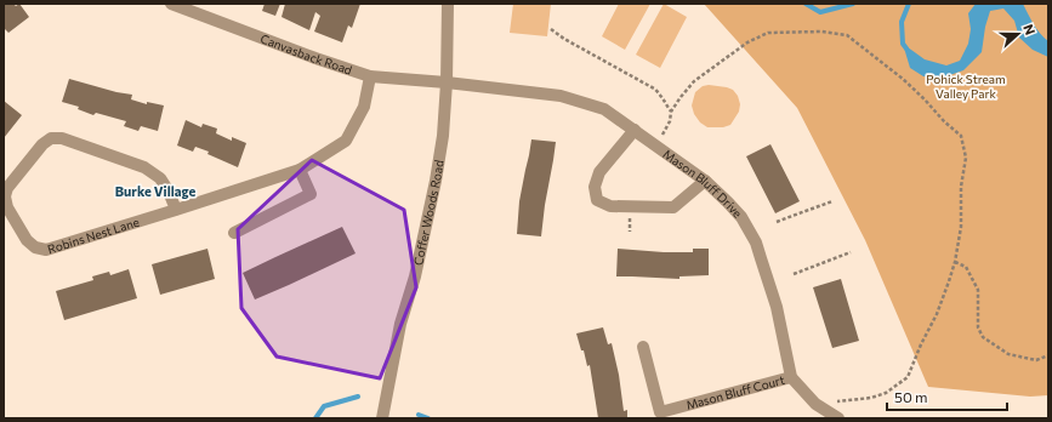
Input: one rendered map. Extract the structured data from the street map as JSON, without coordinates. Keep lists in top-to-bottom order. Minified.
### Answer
{"streets":{"street":["Canvasback Road","Mason Bluff Drive","Coffer Woods Road","Robins Nest Lane","Mason Bluff Court"]},"crossings":[["Canvasback Road","Mason Bluff Drive"],["Canvasback Road","Coffer Woods Road"],["Canvasback Road","Robins Nest Lane"],["Mason Bluff Drive","Coffer Woods Road"],["Mason Bluff Drive","Mason Bluff Court"]],"districts":["Burke Village"],"parks":["Pohick Stream Valley Park"],"scale_bar":"50 m","north":"right"}
